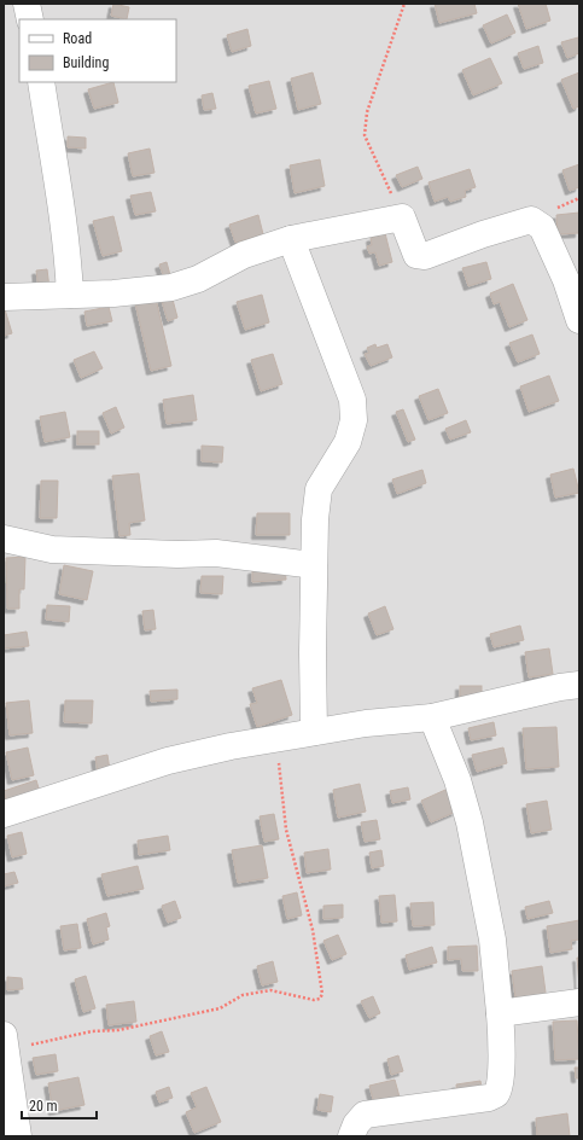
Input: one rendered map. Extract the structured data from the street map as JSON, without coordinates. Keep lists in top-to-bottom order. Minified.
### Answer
{"legend":["Road","Building"],"scale_bar":"20 m"}
